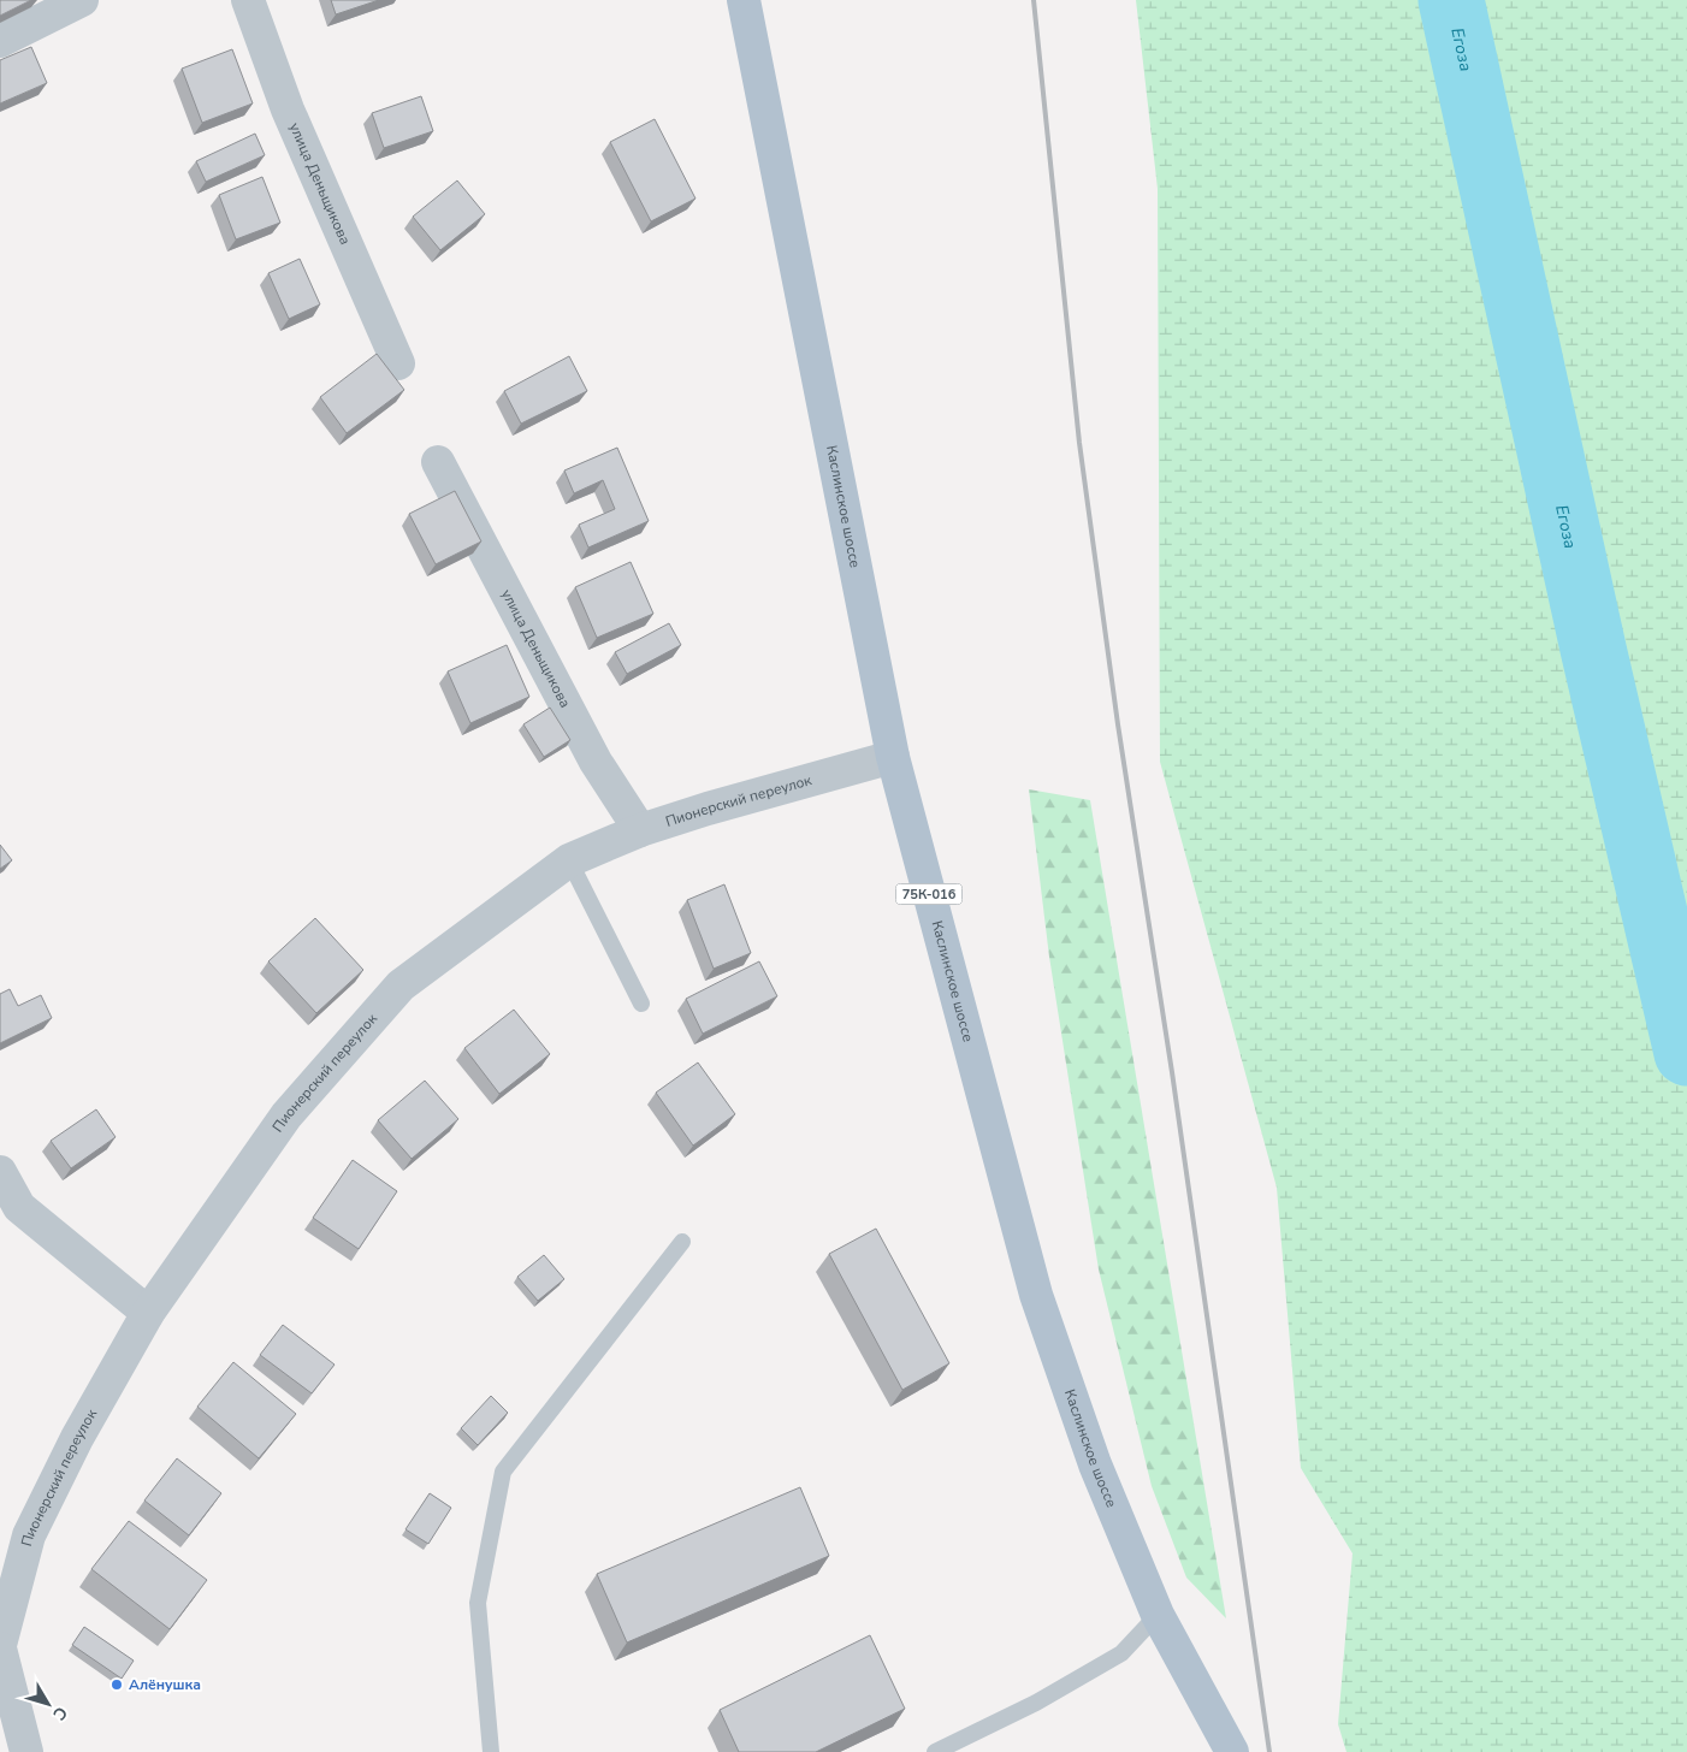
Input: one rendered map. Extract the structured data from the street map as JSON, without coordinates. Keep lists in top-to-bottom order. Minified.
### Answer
{"streets":{"main road":["Каслинское шоссе","75К-016"],"street":["улица Деньщикова","Пионерский переулок"]},"crossings":[["улица Деньщикова","Пионерский переулок"],["Каслинское шоссе","Пионерский переулок"]],"water":["Егоза"],"places":["Алёнушка"],"north":"bottom right"}
